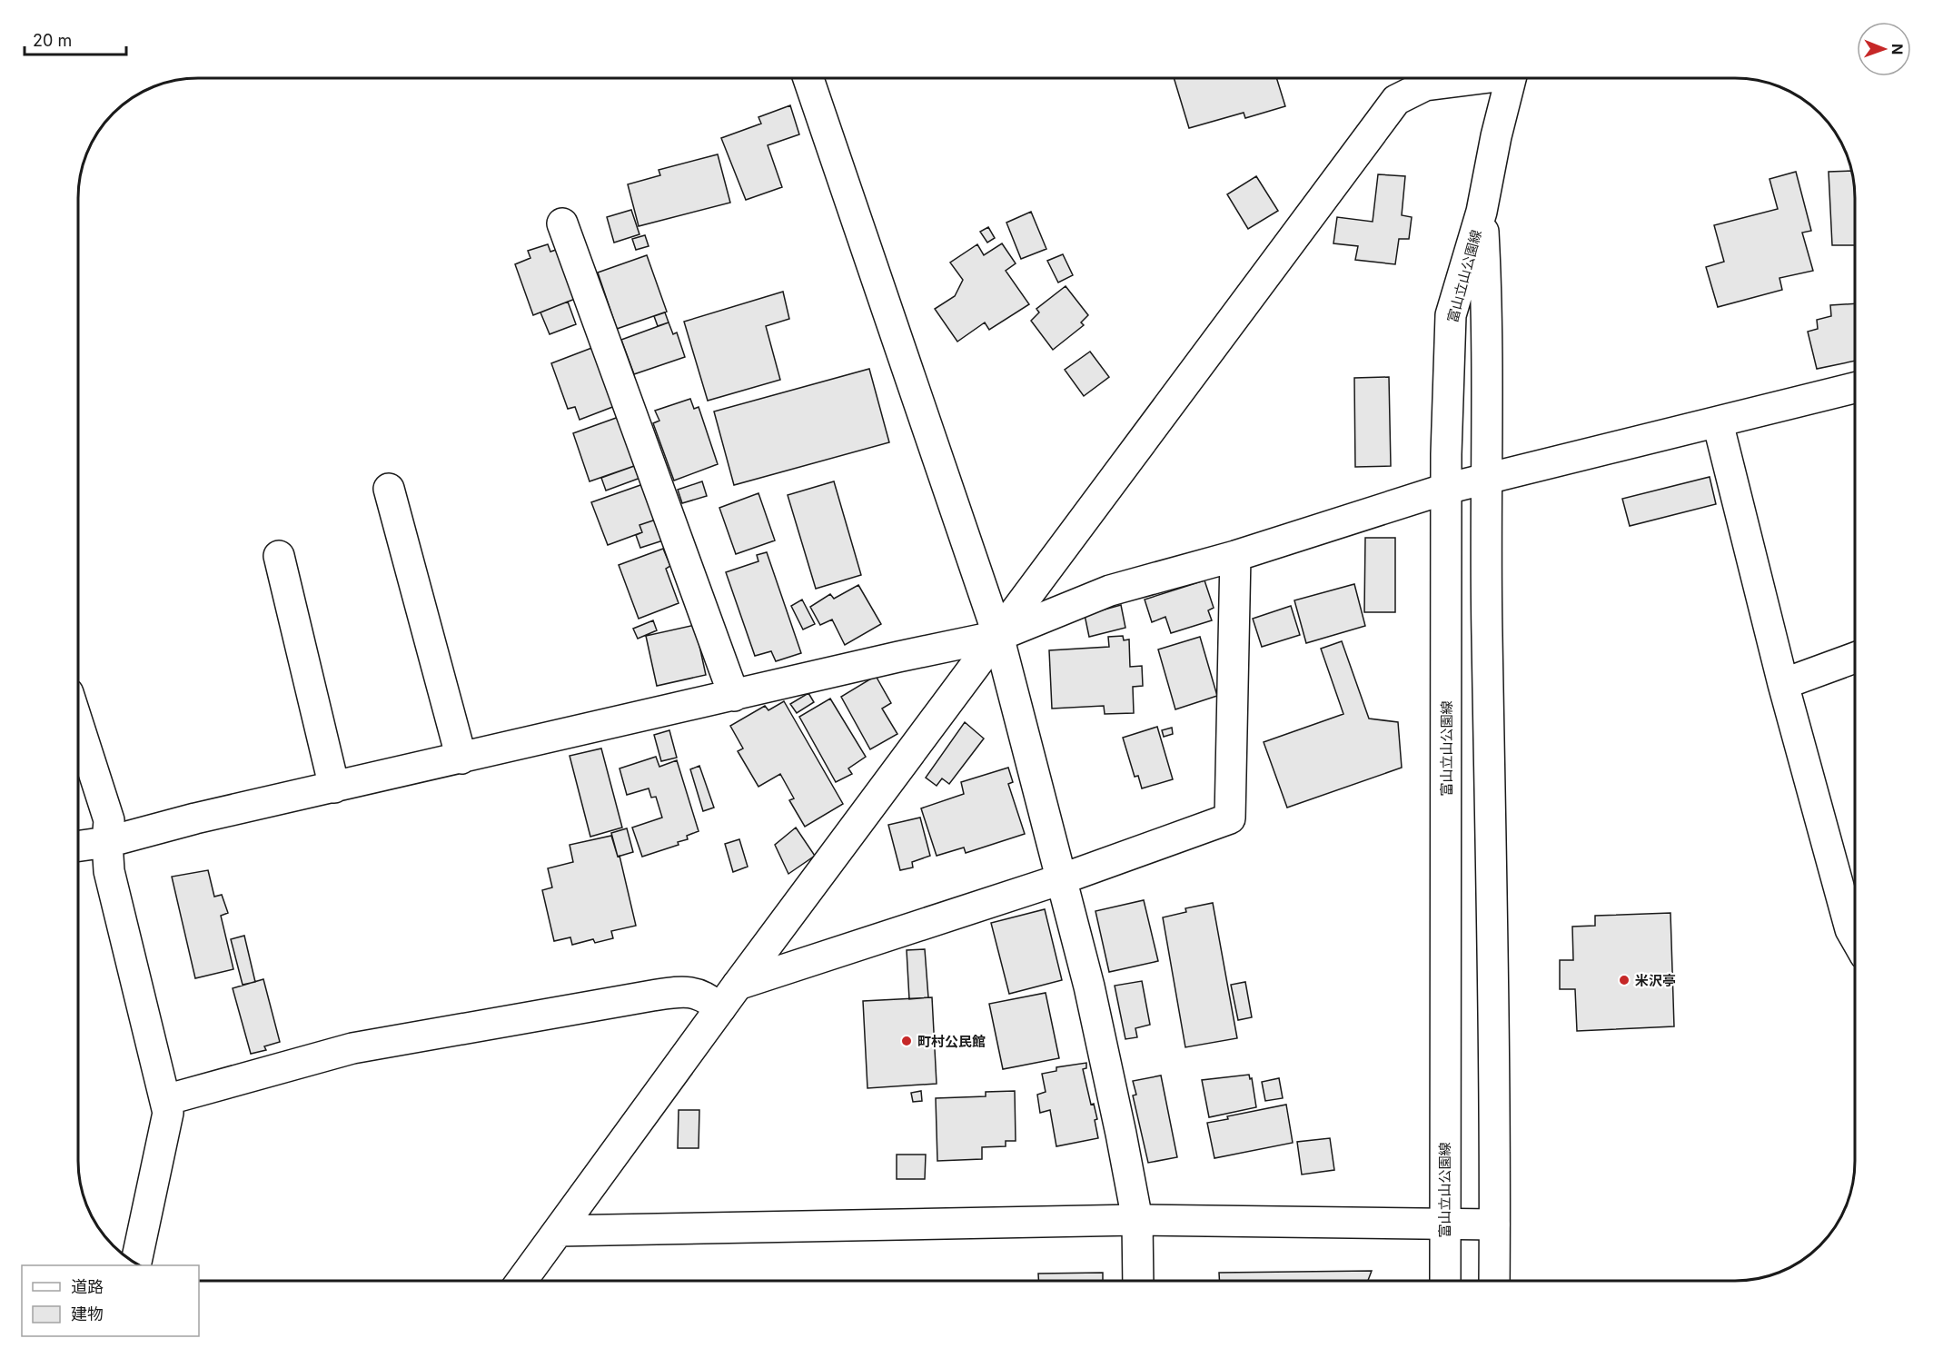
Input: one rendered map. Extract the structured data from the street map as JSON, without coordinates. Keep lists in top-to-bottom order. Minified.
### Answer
{"streets":{"street":["富山立山公園線"]},"places":["米沢亭","町村公民館"],"legend":["道路","建物"],"scale_bar":"20 m","north":"right"}
